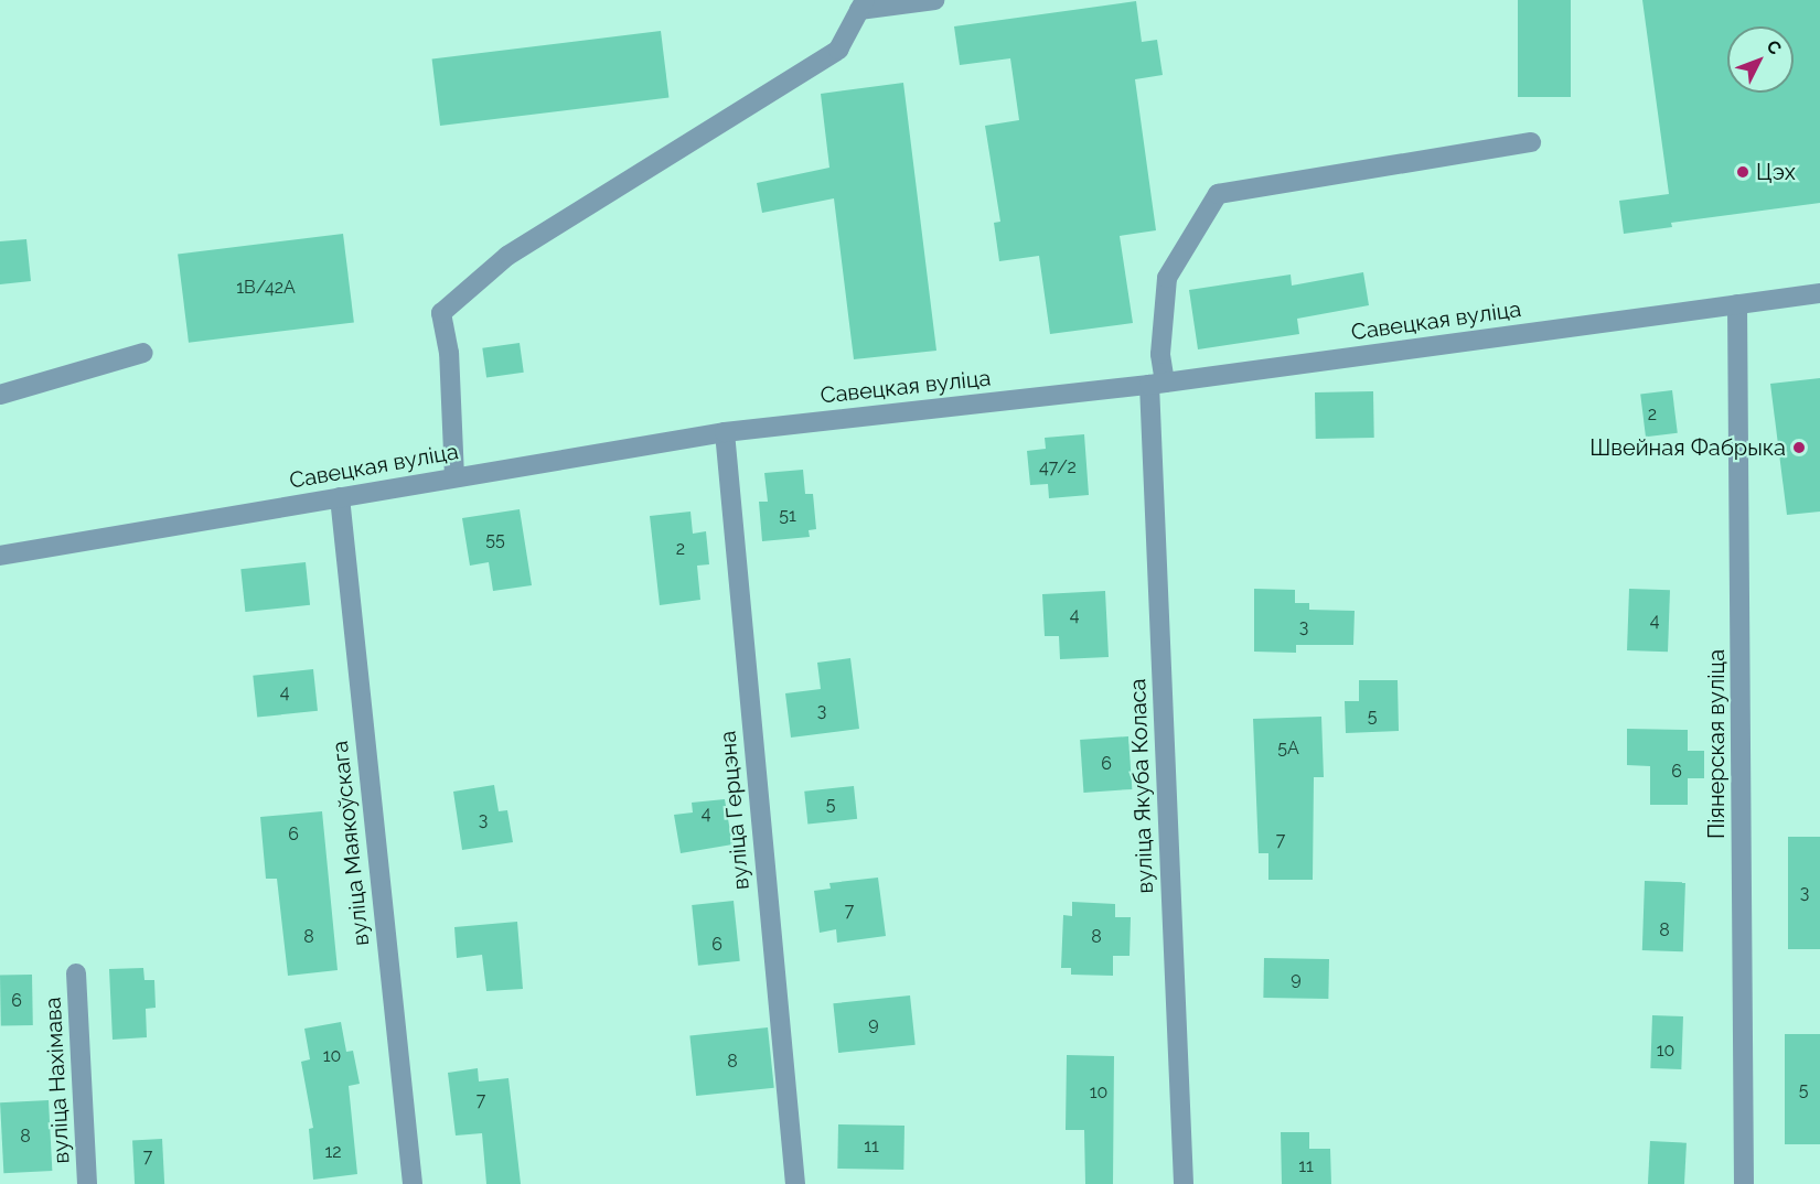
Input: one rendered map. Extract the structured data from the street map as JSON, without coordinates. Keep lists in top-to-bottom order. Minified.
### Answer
{"streets":{"street":["Савецкая вуліца","Піянерская вуліца","вуліца Якуба Коласа","вуліца Герцэна","вуліца Маякоўскага","вуліца Нахімава"]},"crossings":[["Савецкая вуліца","Піянерская вуліца"],["Савецкая вуліца","вуліца Якуба Коласа"],["Савецкая вуліца","вуліца Герцэна"],["Савецкая вуліца","вуліца Маякоўскага"]],"places":["Цэх","Швейная Фабрыка"],"house_numbers":["1В/42А","2","47/2","51","55","2","4","4","3","4","3","5","5А","6","6","5","4","3","6","7","3","7","8","8","8","6","9","6","9","10","10","8","5","10","7","8","11","12","7","11"],"north":"top right"}
